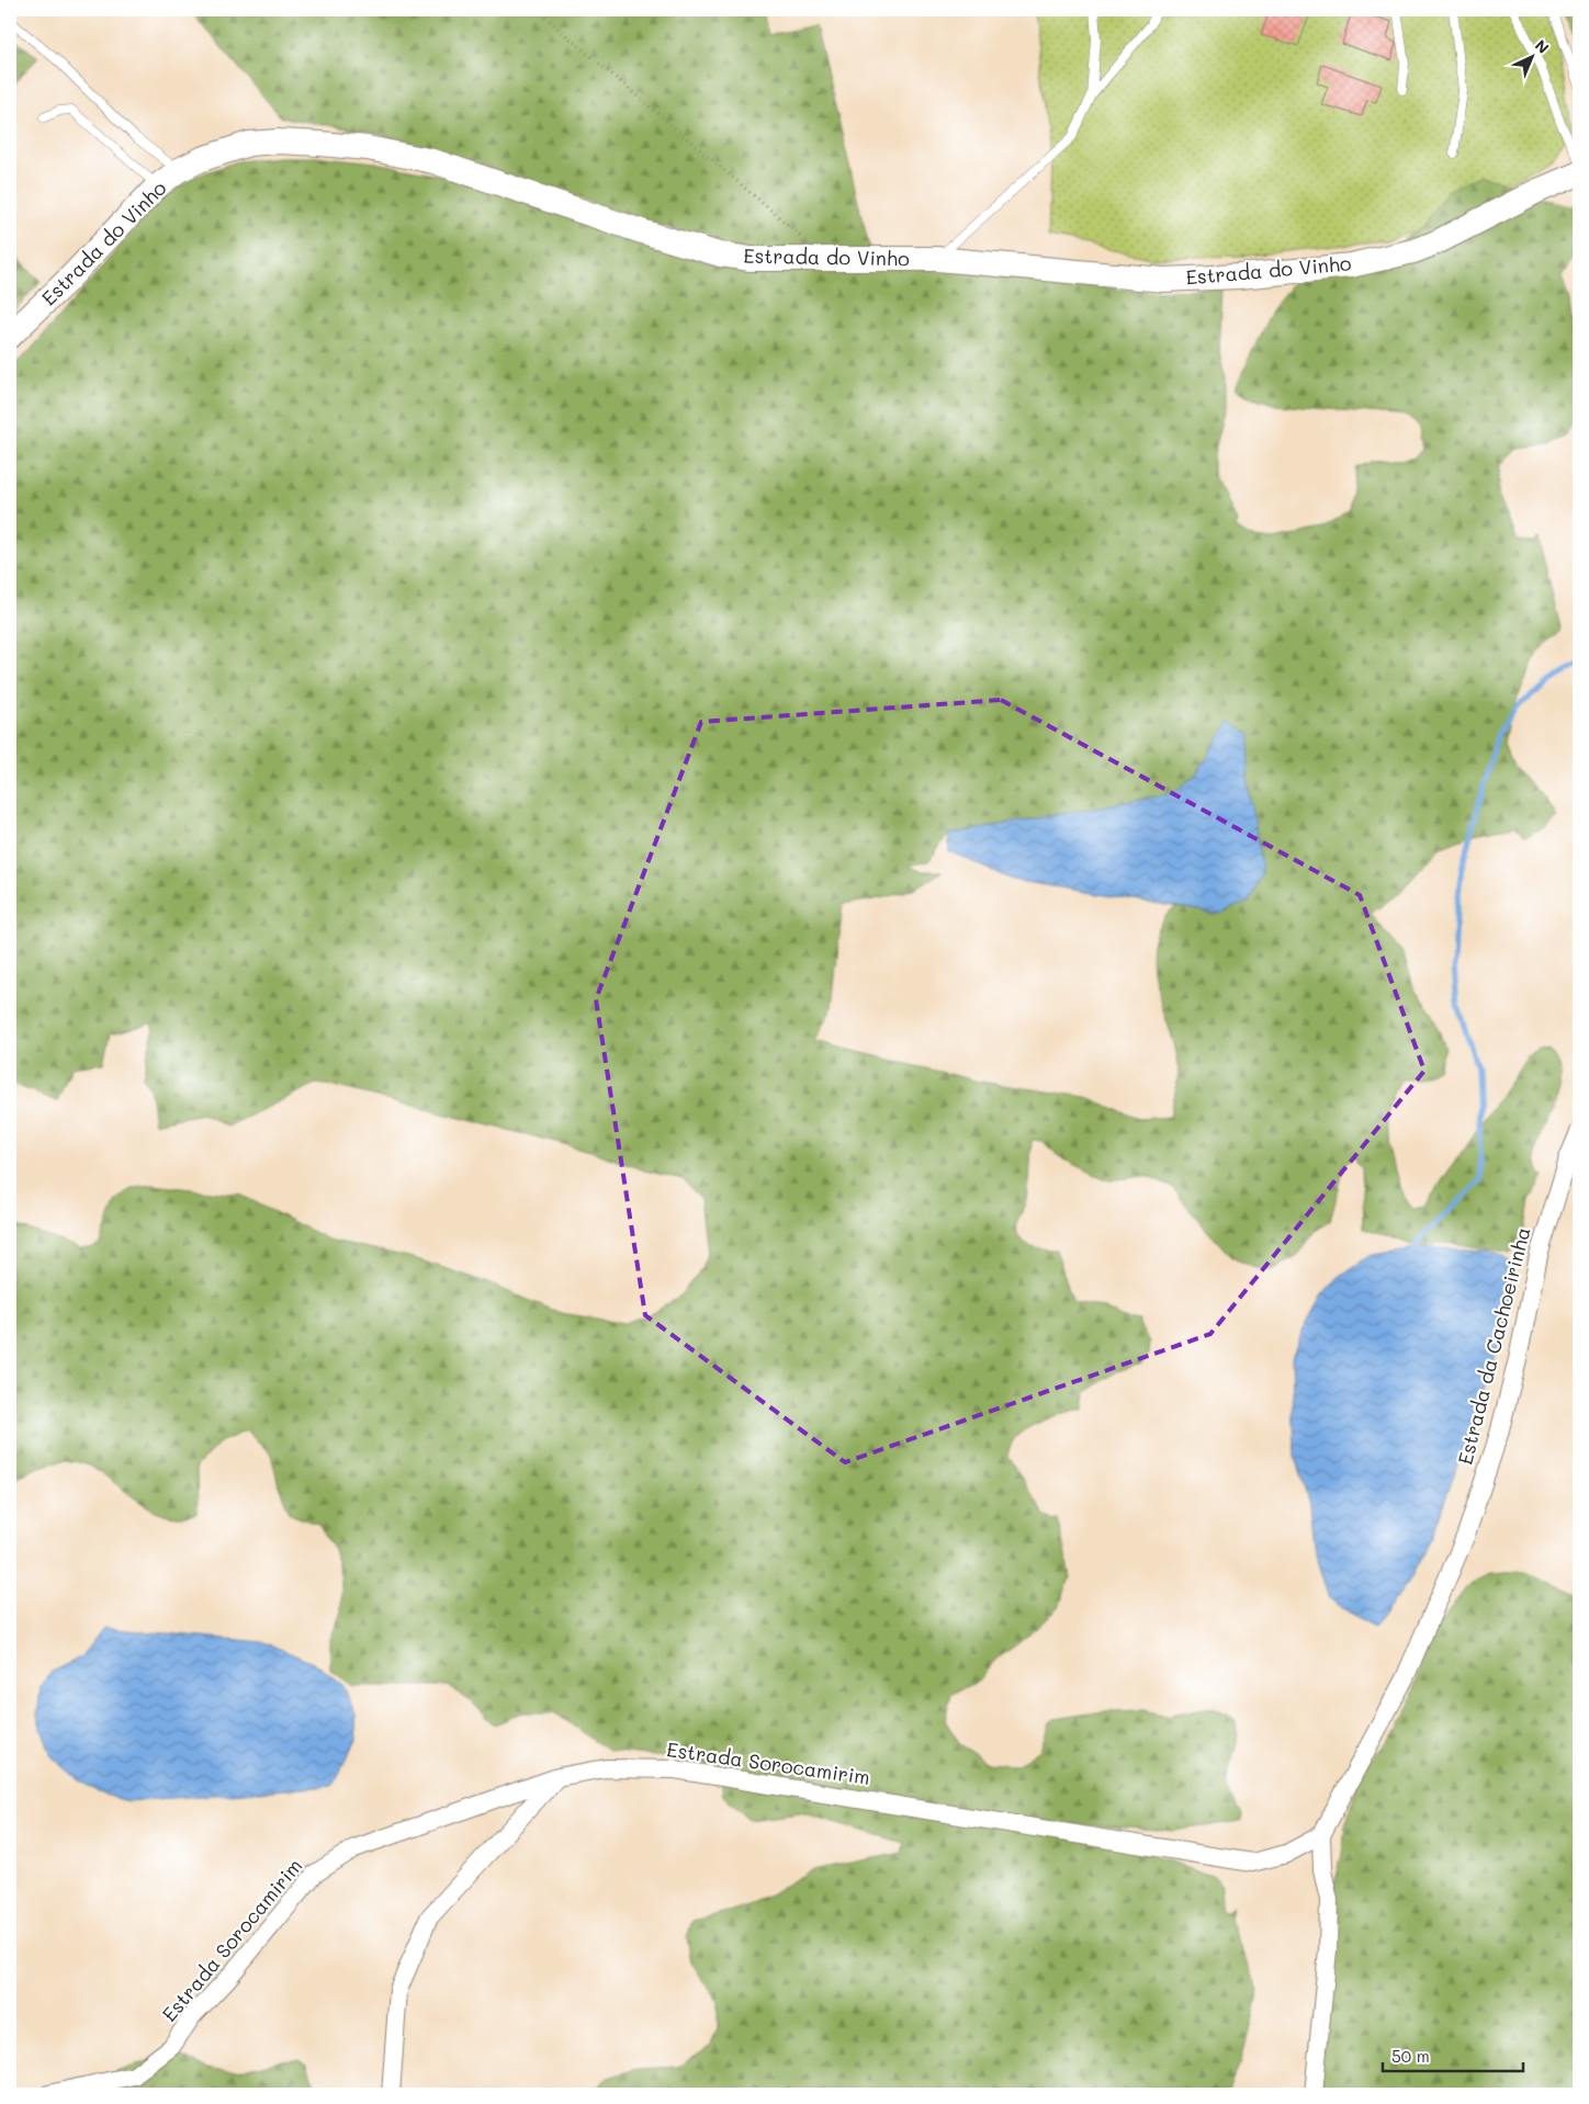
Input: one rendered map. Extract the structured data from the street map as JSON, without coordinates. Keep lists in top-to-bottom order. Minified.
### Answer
{"streets":{"main road":["Estrada do Vinho"],"street":["Estrada da Cachoeirinha","Estrada Sorocamirim"]},"crossings":[["Estrada da Cachoeirinha","Estrada Sorocamirim"]],"scale_bar":"50 m","north":"top right"}
